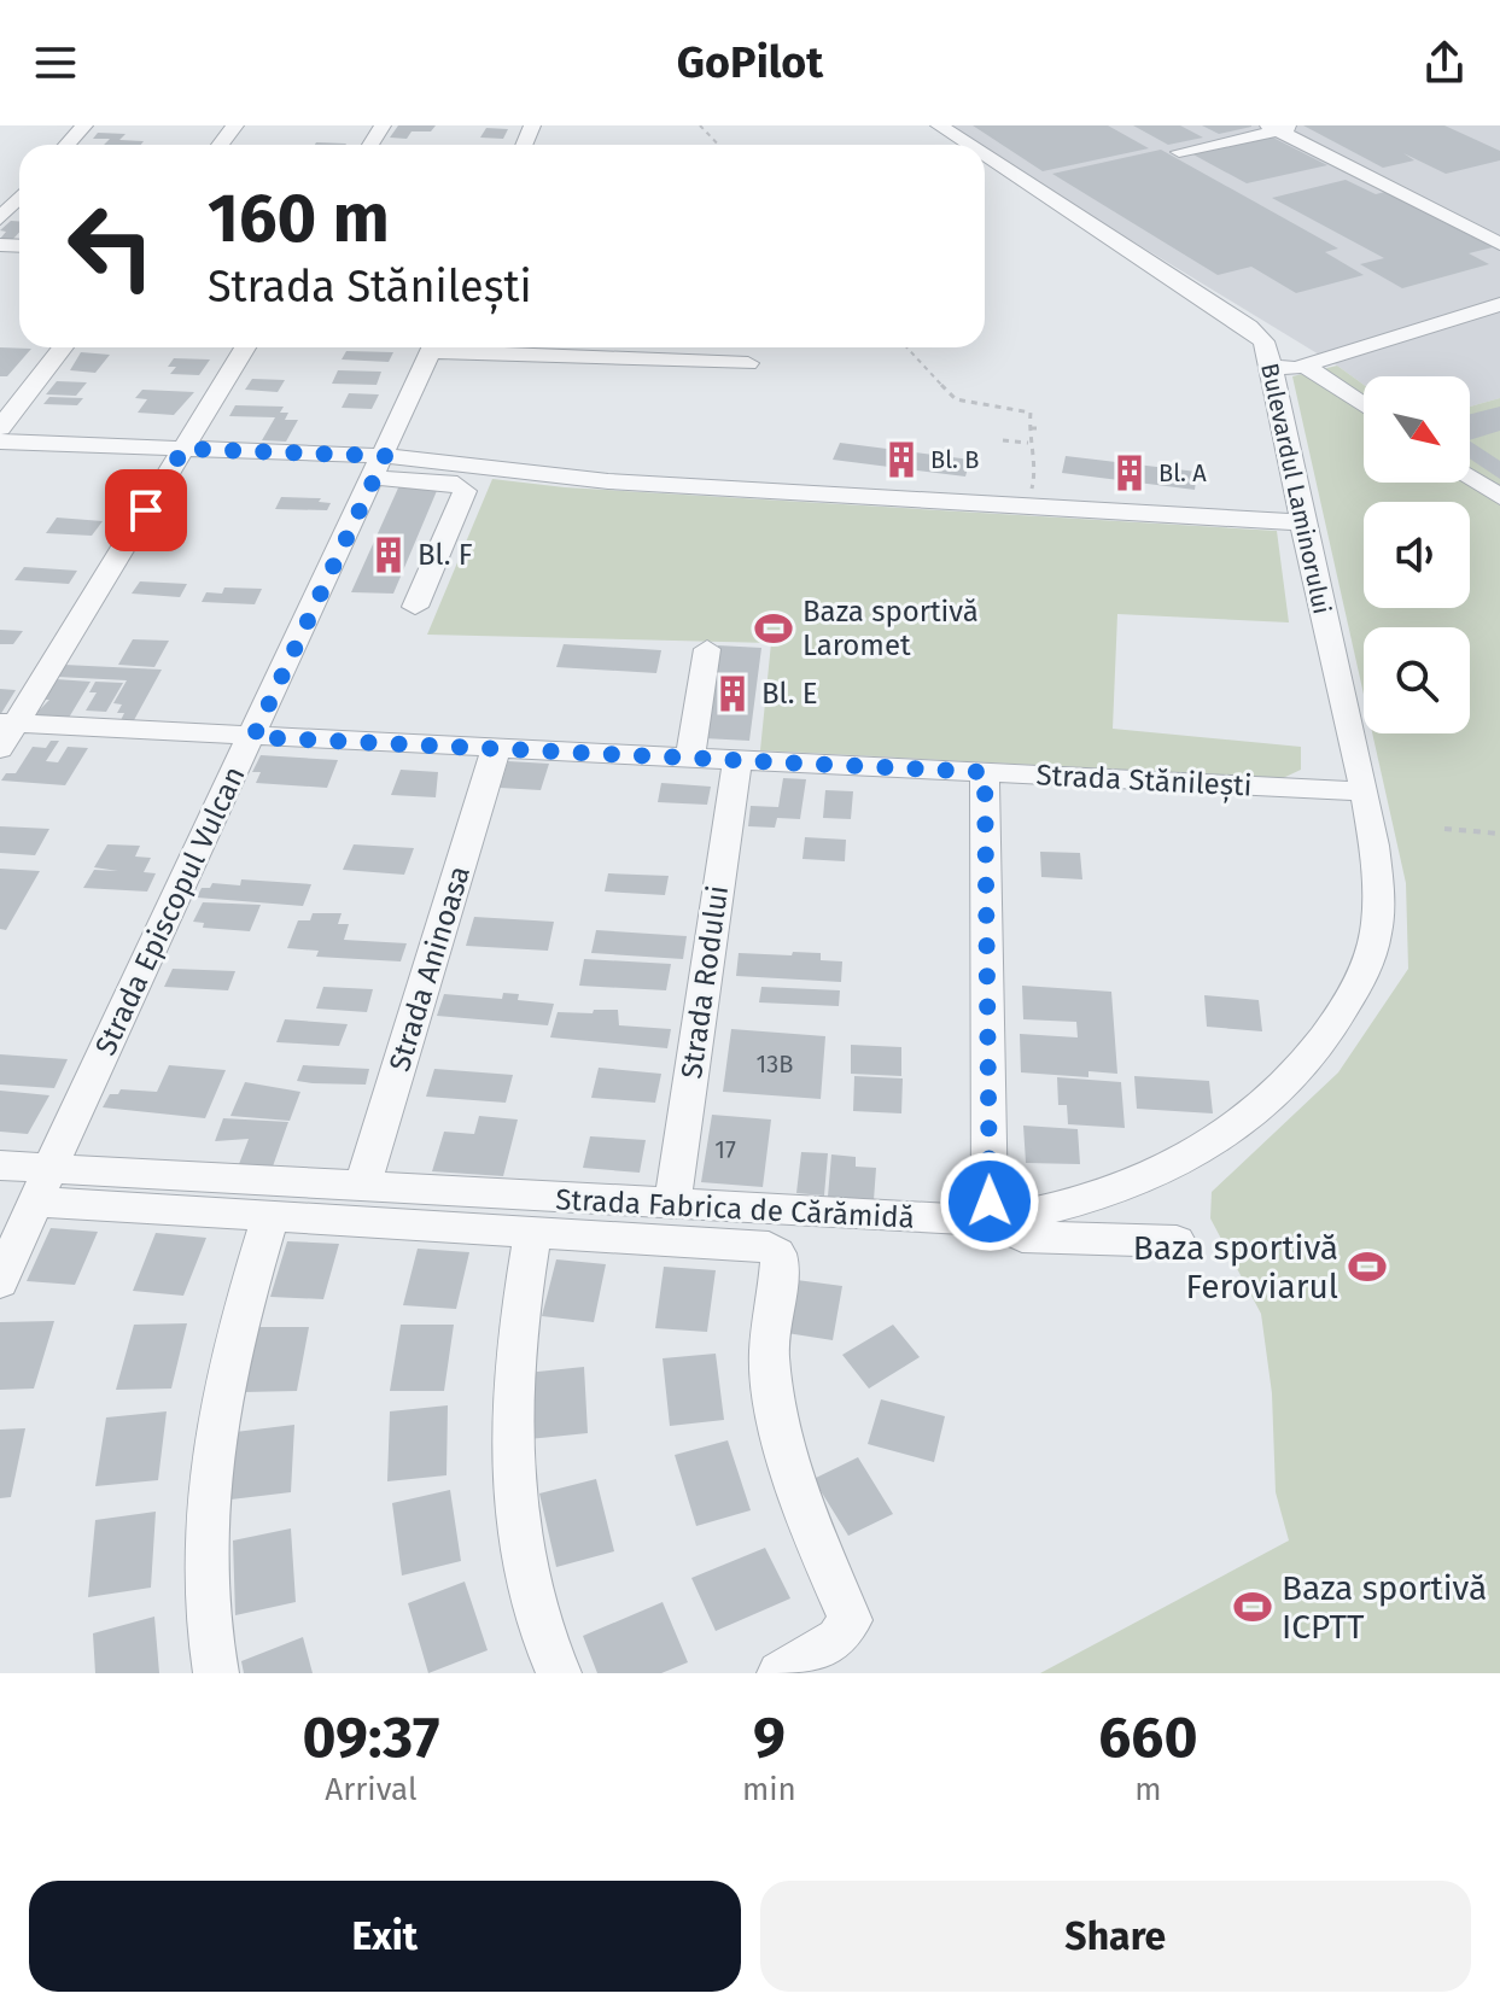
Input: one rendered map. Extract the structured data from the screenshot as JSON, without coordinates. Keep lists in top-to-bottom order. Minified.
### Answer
{"streets":{"street":["Bulevardul Laminorului","Strada Stănilești","Strada Episcopul Vulcan","Strada Aninoasa","Strada Rodului","Strada Fabrica de Cărămidă"]},"crossings":[["Bulevardul Laminorului","Strada Stănilești"],["Bulevardul Laminorului","Strada Fabrica de Cărămidă"],["Strada Stănilești","Strada Episcopul Vulcan"],["Strada Stănilești","Strada Aninoasa"],["Strada Stănilești","Strada Rodului"],["Strada Stănilești","Strada Fabrica de Cărămidă"],["Strada Episcopul Vulcan","Strada Fabrica de Cărămidă"],["Strada Aninoasa","Strada Fabrica de Cărămidă"],["Strada Rodului","Strada Fabrica de Cărămidă"]],"places":{"building":["Bl. B","Bl. A","Bl. F","Bl. E"],"sports":["Baza sportivă Laromet","Baza sportivă Feroviarul","Baza sportivă ICPTT"]},"house_numbers":["13B","17"],"north":"bottom right","page":{"header":"GoPilot","turn":["160 m","Strada Stănilești"],"eta":["09:37","Arrival","9","min","660","m"],"buttons":["Exit","Share"]}}
